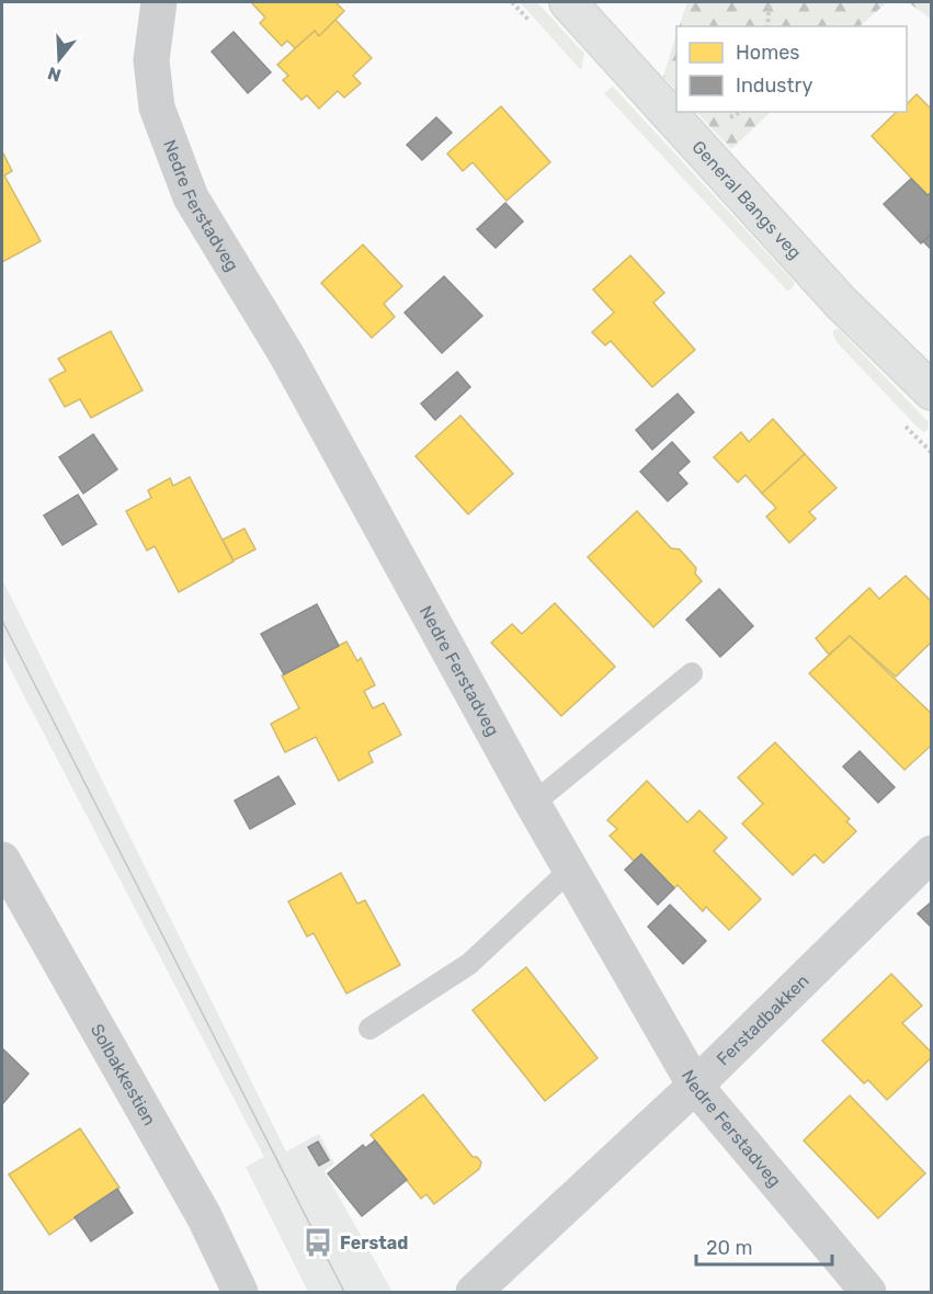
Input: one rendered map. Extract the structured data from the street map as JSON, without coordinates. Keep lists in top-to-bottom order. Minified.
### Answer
{"streets":{"street":["General Bangs veg","Nedre Ferstadveg","Ferstadbakken","Solbakkestien"]},"crossings":[["Nedre Ferstadveg","Ferstadbakken"]],"places":{"bus stop":["Ferstad"]},"legend":["Homes","Industry"],"scale_bar":"20 m","north":"bottom"}
